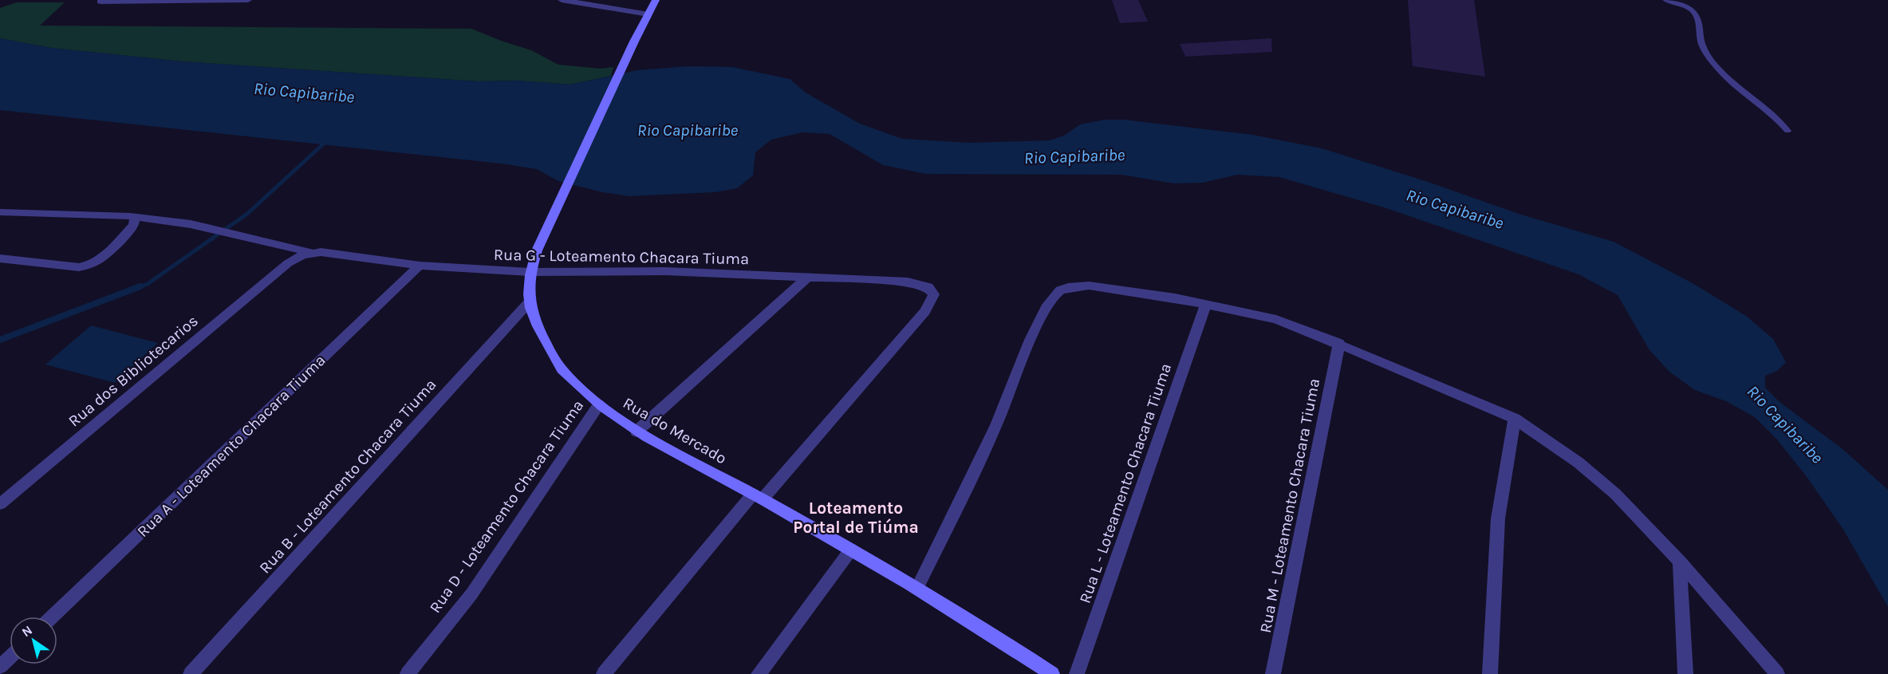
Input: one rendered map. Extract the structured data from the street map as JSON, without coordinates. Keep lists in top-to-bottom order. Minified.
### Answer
{"streets":{"main road":["Rua do Mercado"],"street":["Rua G - Loteamento Chacara Tiuma","Rua dos Bibliotecarios","Rua A - Loteamento Chacara Tiuma","Rua B - Loteamento Chacara Tiuma","Rua L - Loteamento Chacara Tiuma","Rua M - Loteamento Chacara Tiuma","Rua D - Loteamento Chacara Tiuma"]},"crossings":[["Rua G - Loteamento Chacara Tiuma","Rua dos Bibliotecarios"],["Rua G - Loteamento Chacara Tiuma","Rua do Mercado"],["Rua G - Loteamento Chacara Tiuma","Rua A - Loteamento Chacara Tiuma"],["Rua do Mercado","Rua B - Loteamento Chacara Tiuma"],["Rua do Mercado","Rua D - Loteamento Chacara Tiuma"]],"districts":["Loteamento Portal de Tiúma"],"water":["Rio Capibaribe"],"north":"top left"}
